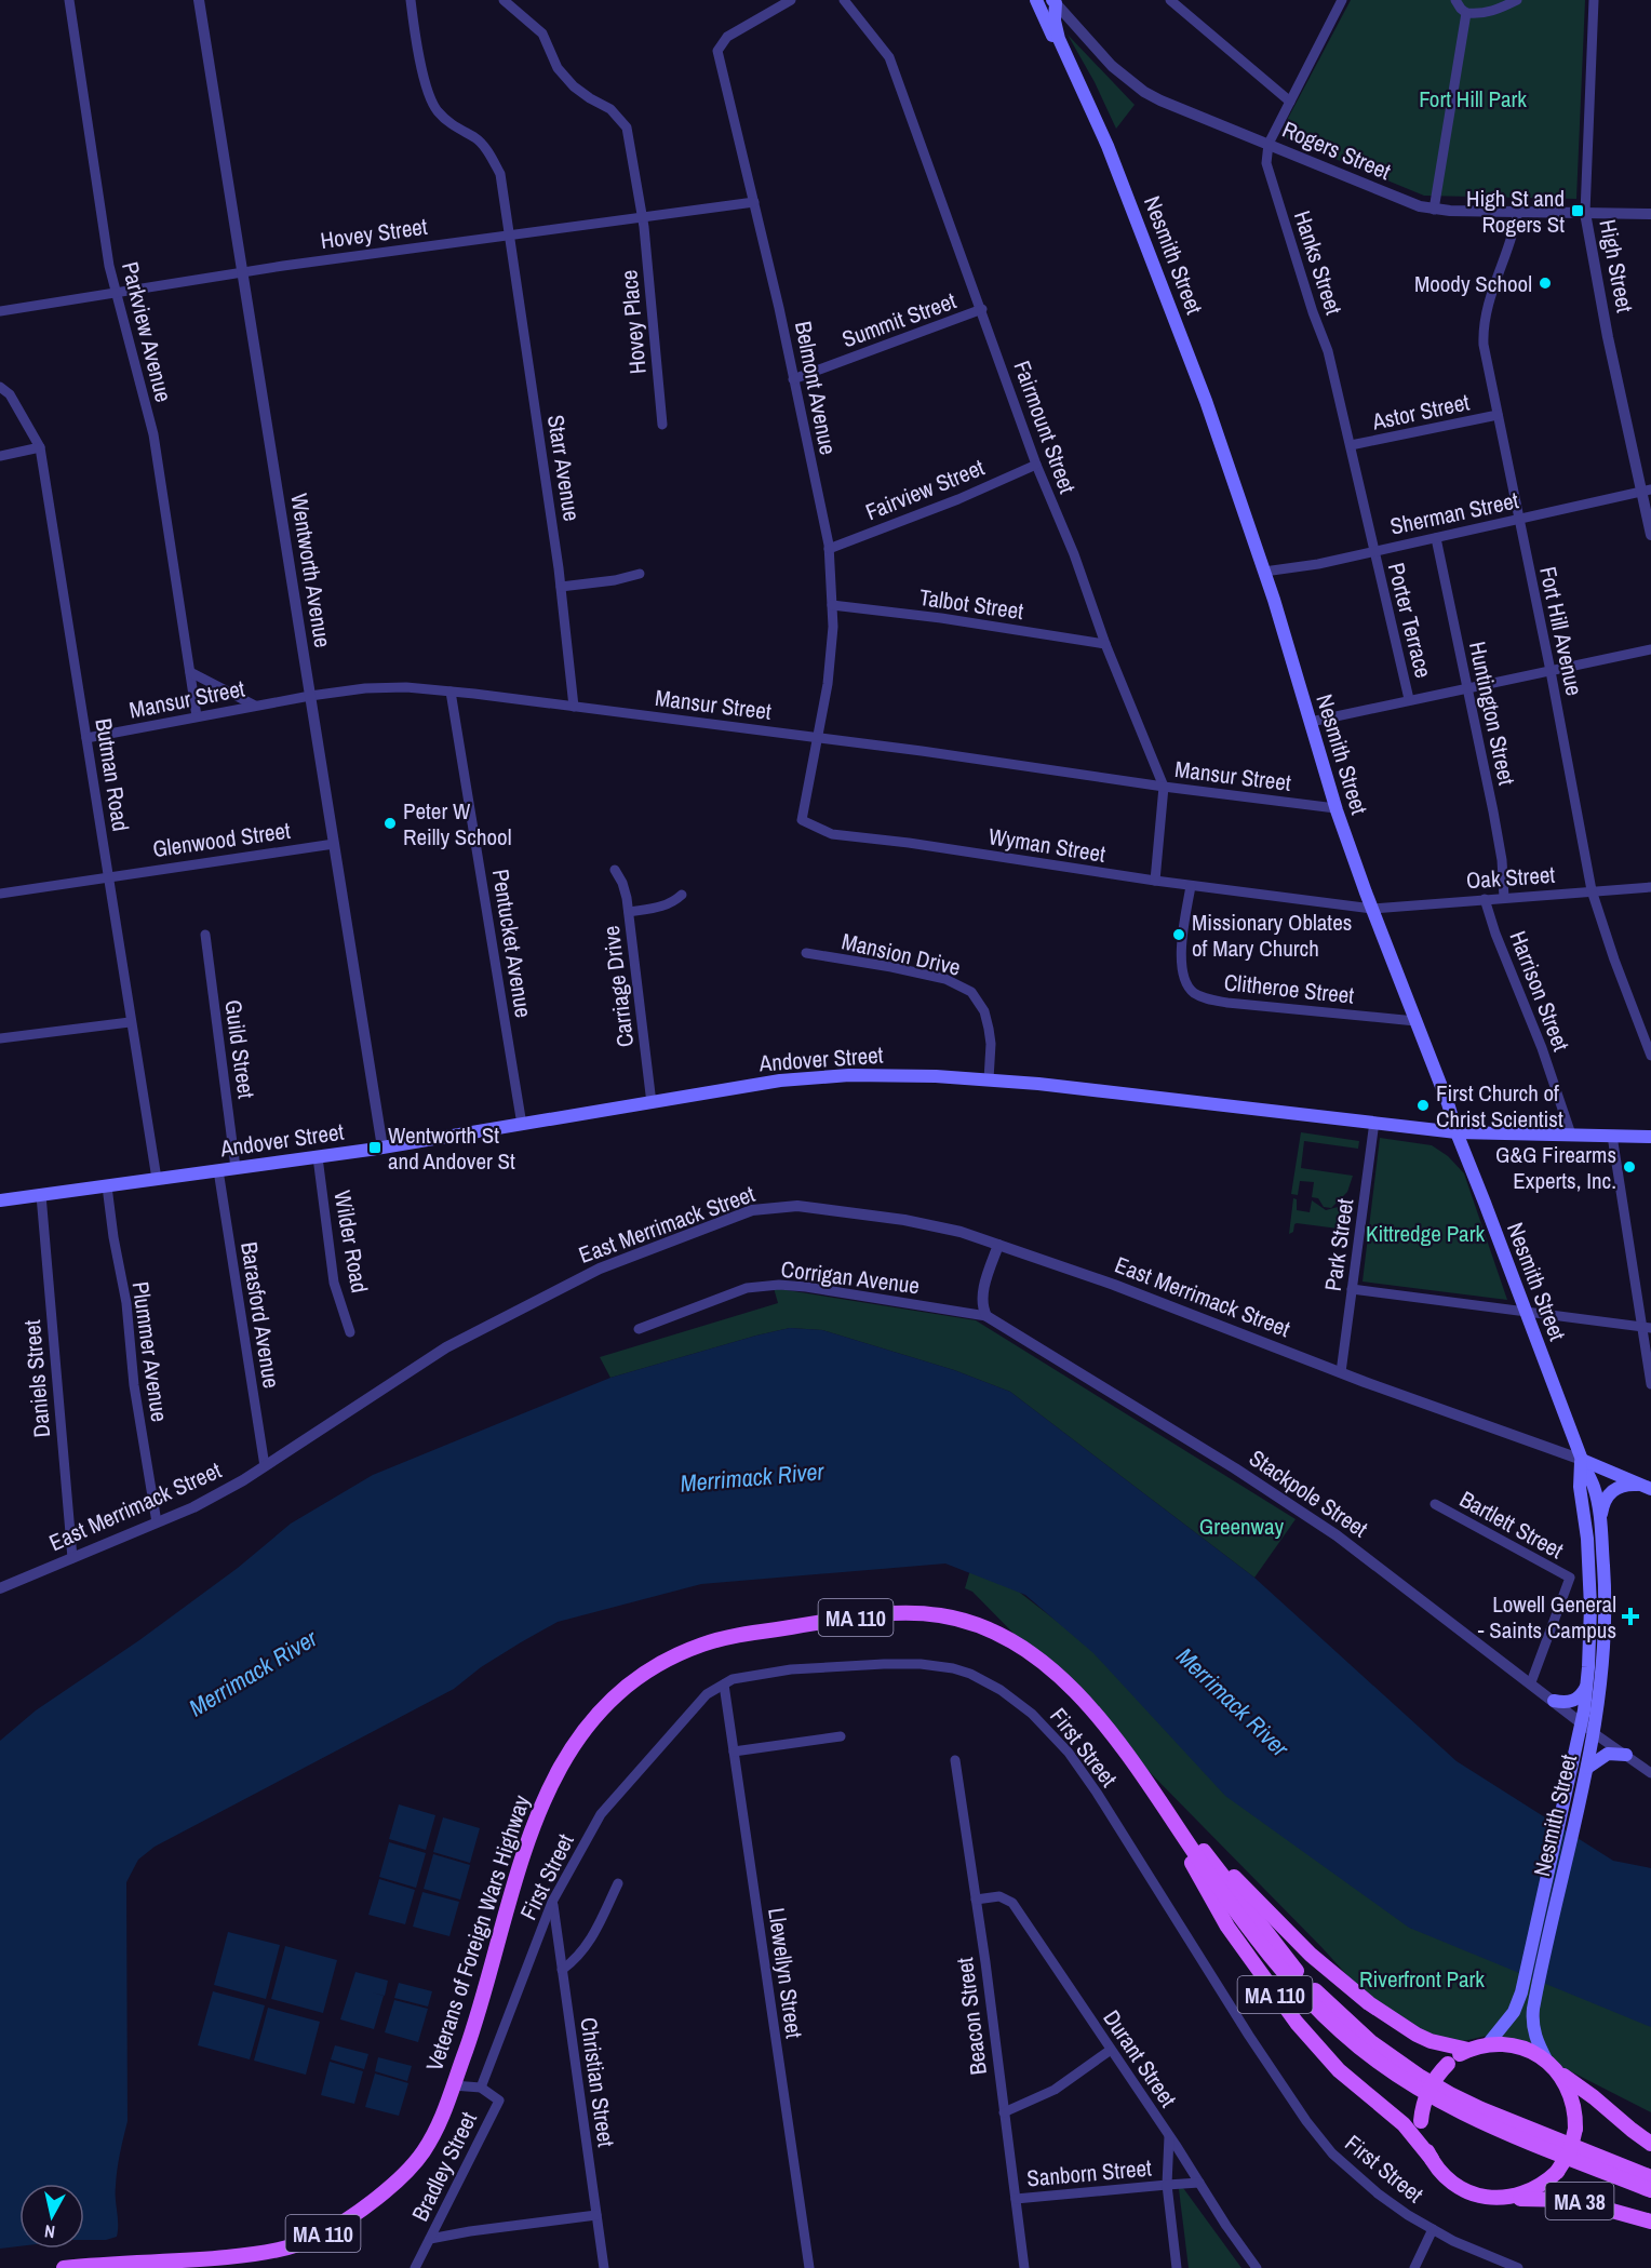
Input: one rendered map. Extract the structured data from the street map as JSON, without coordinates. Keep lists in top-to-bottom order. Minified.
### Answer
{"streets":{"main road":["Nesmith Street","Andover Street","East Merrimack Street","MA 110","Veterans of Foreign Wars Highway","MA 38"],"street":["Rogers Street","Hovey Street","Hanks Street","High Street","Summit Street","Hovey Place","Parkview Avenue","Belmont Avenue","Astor Street","Fairmount Street","Starr Avenue","Fairview Street","Sherman Street","Wentworth Avenue","Talbot Street","Porter Terrace","Fort Hill Avenue","Mansur Street","Huntington Street","Butman Road","Glenwood Street","Wyman Street","Oak Street","Pentucket Avenue","Mansion Drive","Carriage Drive","Clitheroe Street","Harrison Street","Guild Street","Wilder Road","Park Street","Corrigan Avenue","Barasford Avenue","Plummer Avenue","Daniels Street","Stackpole Street","Bartlett Street","First Street","Llewellyn Street","Beacon Street","Durant Street","Christian Street","Bradley Street","Sanborn Street"]},"crossings":[["Rogers Street","Nesmith Street"],["Rogers Street","Hanks Street"],["Rogers Street","High Street"],["Rogers Street","Fort Hill Avenue"],["Hovey Street","Hovey Place"],["Hovey Street","Parkview Avenue"],["Hovey Street","Belmont Avenue"],["Hovey Street","Starr Avenue"],["Hovey Street","Wentworth Avenue"],["Nesmith Street","Sherman Street"],["Nesmith Street","Mansur Street"],["Nesmith Street","Wyman Street"],["Nesmith Street","Oak Street"],["Nesmith Street","Clitheroe Street"],["Nesmith Street","Andover Street"],["Nesmith Street","East Merrimack Street"],["Nesmith Street","Stackpole Street"],["Nesmith Street","MA 110"],["Nesmith Street","MA 38"],["Hanks Street","Astor Street"],["Hanks Street","Sherman Street"],["Hanks Street","Porter Terrace"],["High Street","Sherman Street"],["Summit Street","Belmont Avenue"],["Summit Street","Fairmount Street"],["Parkview Avenue","Mansur Street"],["Belmont Avenue","Fairview Street"],["Belmont Avenue","Talbot Street"],["Belmont Avenue","Mansur Street"],["Belmont Avenue","Wyman Street"],["Astor Street","Fort Hill Avenue"],["Fairmount Street","Fairview Street"],["Fairmount Street","Talbot Street"],["Fairmount Street","Mansur Street"],["Fairmount Street","Wyman Street"],["Starr Avenue","Mansur Street"],["Sherman Street","Porter Terrace"],["Sherman Street","Fort Hill Avenue"],["Sherman Street","Huntington Street"],["Wentworth Avenue","Mansur Street"],["Wentworth Avenue","Glenwood Street"],["Wentworth Avenue","Andover Street"],["Fort Hill Avenue","Oak Street"],["Mansur Street","Butman Road"],["Mansur Street","Wyman Street"],["Mansur Street","Pentucket Avenue"],["Huntington Street","Oak Street"],["Butman Road","Glenwood Street"],["Butman Road","Andover Street"],["Wyman Street","Oak Street"],["Wyman Street","Clitheroe Street"],["Oak Street","Harrison Street"],["Pentucket Avenue","Andover Street"],["Mansion Drive","Andover Street"],["Carriage Drive","Andover Street"],["Harrison Street","Andover Street"],["Guild Street","Andover Street"],["Andover Street","Wilder Road"],["Andover Street","Park Street"],["Andover Street","Barasford Avenue"],["Andover Street","Plummer Avenue"],["Andover Street","Daniels Street"],["East Merrimack Street","Park Street"],["East Merrimack Street","Barasford Avenue"],["East Merrimack Street","Plummer Avenue"],["East Merrimack Street","Daniels Street"],["Corrigan Avenue","Stackpole Street"],["Stackpole Street","Bartlett Street"],["MA 110","Veterans of Foreign Wars Highway"],["MA 110","MA 38"],["First Street","Llewellyn Street"],["First Street","Christian Street"],["First Street","Bradley Street"],["Beacon Street","Durant Street"],["Beacon Street","Sanborn Street"],["Durant Street","Sanborn Street"]],"water":["Merrimack River"],"parks":["Fort Hill Park","Kittredge Park","Greenway","Riverfront Park"],"places":{"transit":["High St and Rogers St","Wentworth St and Andover St"],"other":["Moody School","Peter W Reilly School","Missionary Oblates of Mary Church","First Church of Christ Scientist","G&G Firearms Experts, Inc."],"health":["Lowell General - Saints Campus"]},"north":"bottom"}
